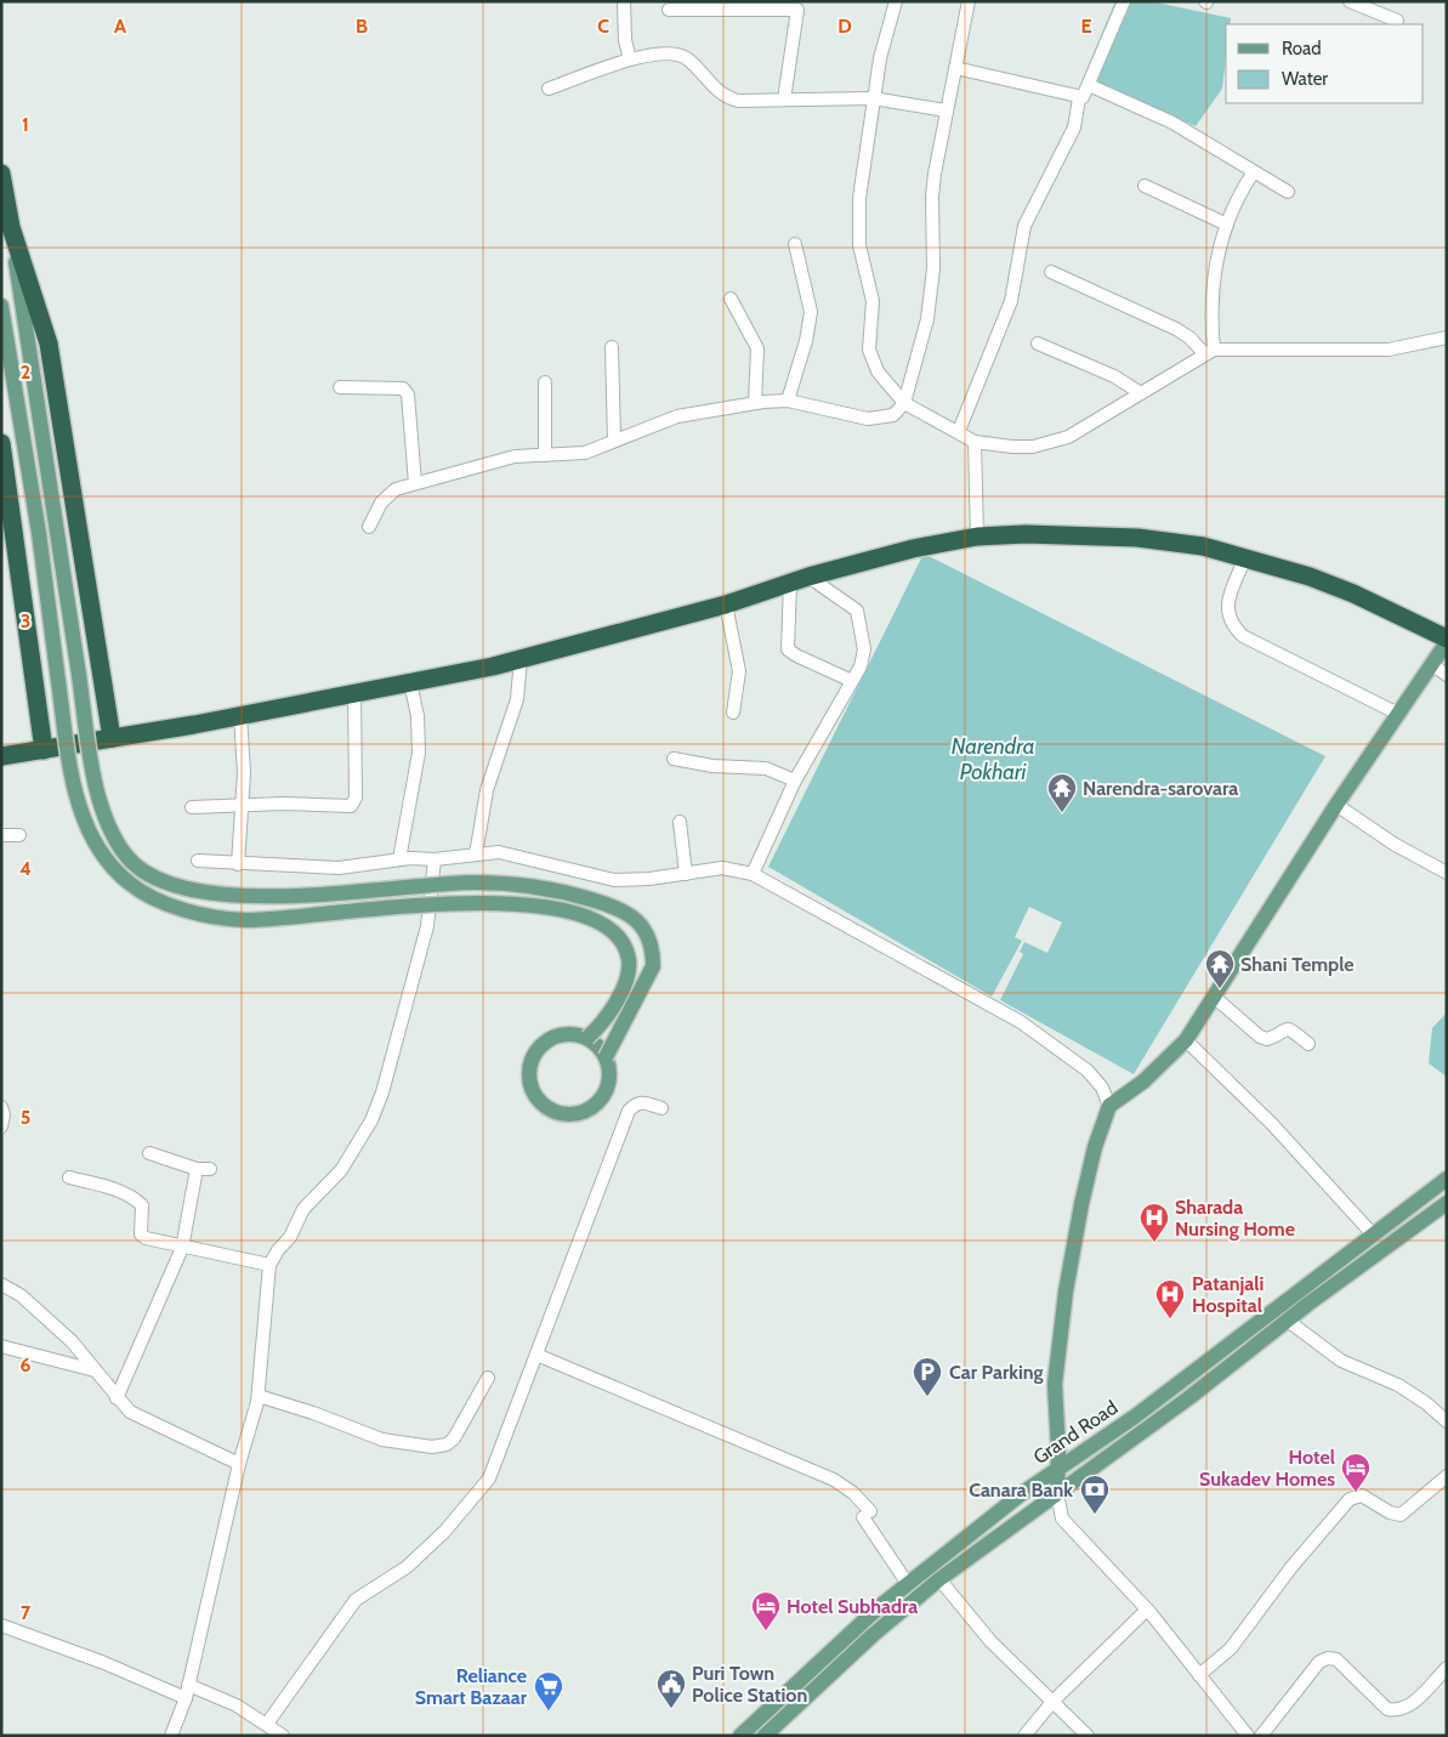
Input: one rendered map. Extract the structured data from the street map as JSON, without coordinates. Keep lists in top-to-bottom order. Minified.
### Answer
{"streets":{"main road":["Grand Road"]},"water":["Narendra Pokhari"],"places":{"temple":["Narendra-sarovara","Shani Temple"],"hospital":["Sharada Nursing Home","Patanjali Hospital"],"parking":["Car Parking"],"hotel":["Hotel Sukadev Homes","Hotel Subhadra"],"bank":["Canara Bank"],"public building":["Puri Town Police Station"],"supermarket":["Reliance Smart Bazaar"]},"legend":["Road","Water"],"grid":{"columns":["A","B","C","D","E"],"rows":["1","2","3","4","5","6","7"]}}
